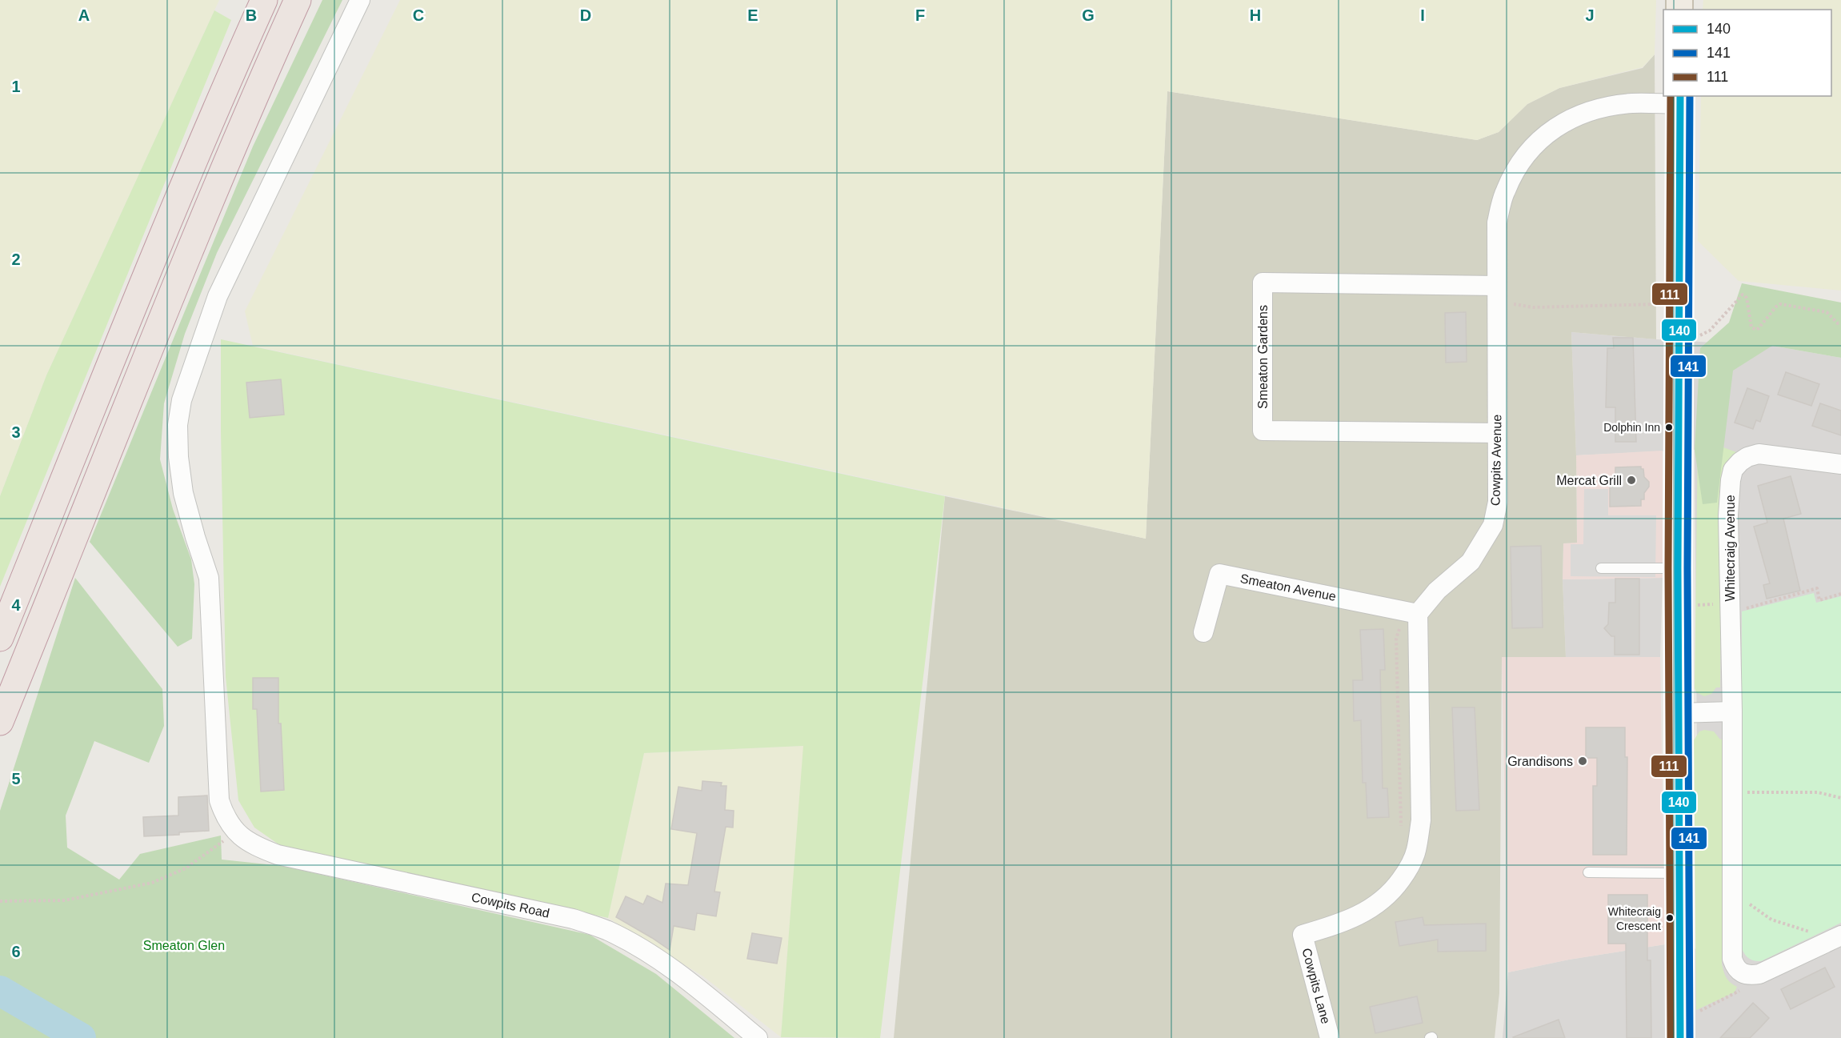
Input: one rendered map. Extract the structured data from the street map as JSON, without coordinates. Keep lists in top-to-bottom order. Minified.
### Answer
{"streets":{"street":["Smeaton Gardens","Cowpits Avenue","Whitecraig Avenue","Smeaton Avenue","Cowpits Road","Cowpits Lane"]},"crossings":[["Smeaton Gardens","Cowpits Avenue"],["Cowpits Avenue","Smeaton Avenue"],["Cowpits Avenue","Cowpits Lane"],["Smeaton Avenue","Cowpits Lane"]],"parks":["Smeaton Glen"],"places":["Dolphin Inn","Mercat Grill","Grandisons","Whitecraig Crescent"],"lines":["transit line 140","transit line 141","transit line 111"],"legend":["140","141","111"],"grid":{"columns":["A","B","C","D","E","F","G","H","I","J"],"rows":["1","2","3","4","5","6"]}}
